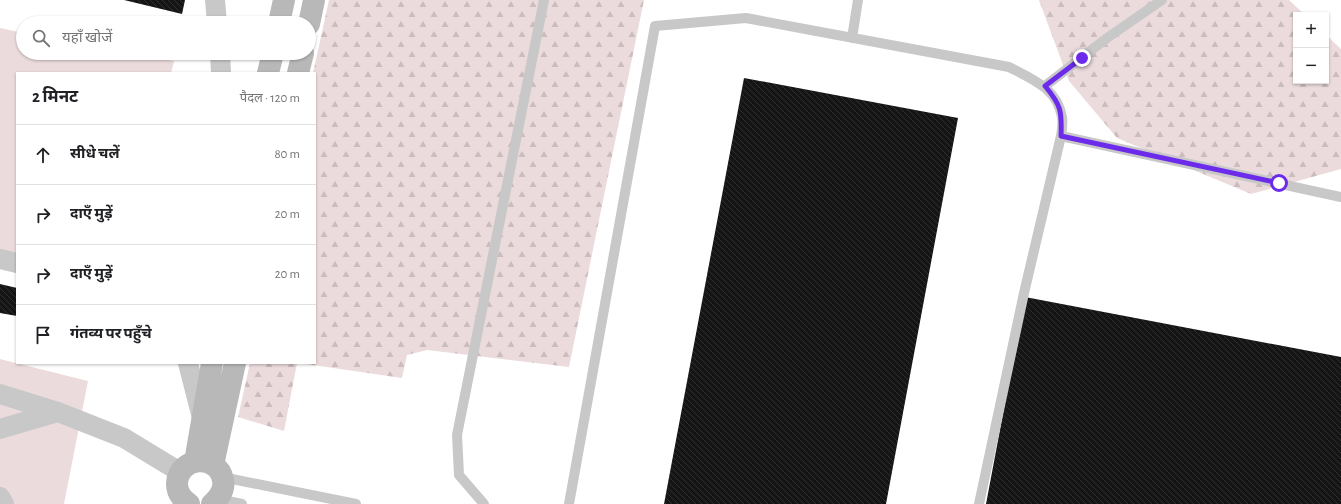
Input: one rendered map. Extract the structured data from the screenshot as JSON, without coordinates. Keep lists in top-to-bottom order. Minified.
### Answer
{"page":{"map_buttons":["+","−"],"search":"यहाँ खोजें","heading":["2 मिनट","पैदल · 120 m"],"list":[["सीधे चलें","80 m"],["दाएँ मुड़ें","20 m"],["दाएँ मुड़ें","20 m"],"गंतव्य पर पहुँचे"]}}
